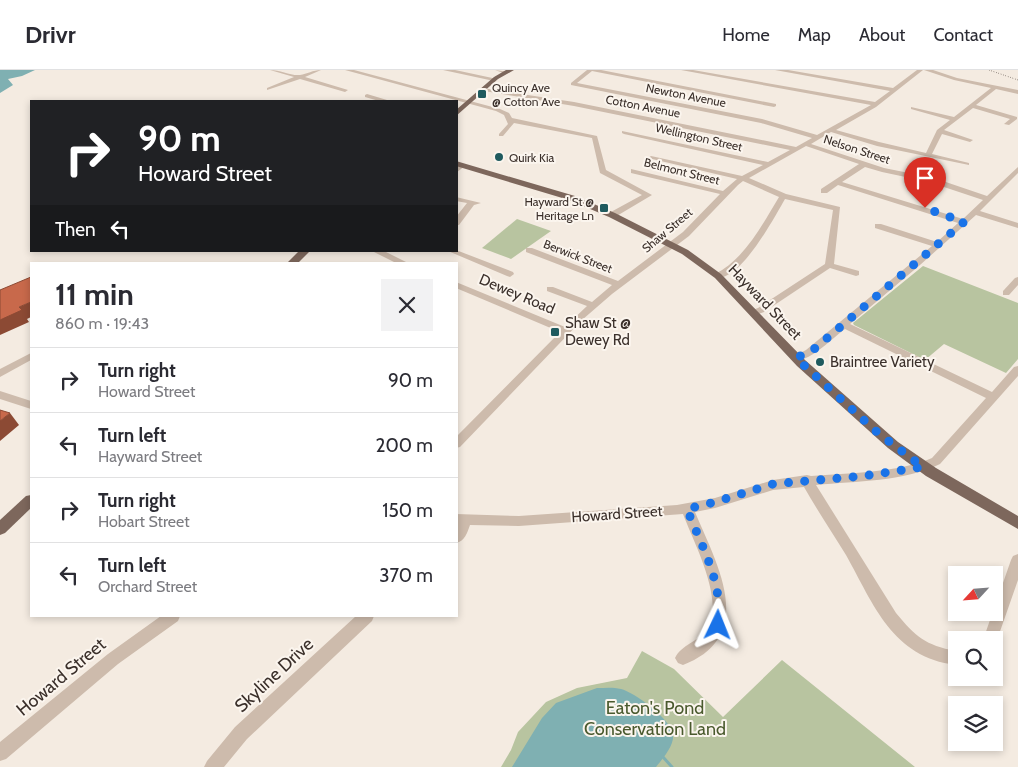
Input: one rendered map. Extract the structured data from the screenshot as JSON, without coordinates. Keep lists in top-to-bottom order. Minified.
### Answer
{"streets":{"main road":["Hayward Street"],"street":["Newton Avenue","Cotton Avenue","Wellington Street","Nelson Street","Belmont Street","Shaw Street","Berwick Street","Dewey Road","Howard Street","Skyline Drive"]},"crossings":[["Newton Avenue","Shaw Street"],["Cotton Avenue","Shaw Street"],["Wellington Street","Shaw Street"],["Nelson Street","Shaw Street"],["Belmont Street","Shaw Street"],["Shaw Street","Berwick Street"],["Shaw Street","Dewey Road"],["Shaw Street","Hayward Street"],["Hayward Street","Howard Street"]],"parks":["Eaton's Pond Conservation Land"],"places":{"transit":["Quincy Ave @ Cotton Ave","Hayward St @ Heritage Ln","Shaw St @ Dewey Rd"],"other":["Quirk Kia","Braintree Variety"]},"north":"bottom left","page":{"header":"Drivr","nav":["Home","Map","About","Contact"],"turn":["90 m","Howard Street"],"then":"Then","heading":["11 min","860 m · 19:43"],"list":[{"name":"Turn right","note":"Howard Street","value":"90 m"},{"name":"Turn left","note":"Hayward Street","value":"200 m"},{"name":"Turn right","note":"Hobart Street","value":"150 m"},{"name":"Turn left","note":"Orchard Street","value":"370 m"}]}}
